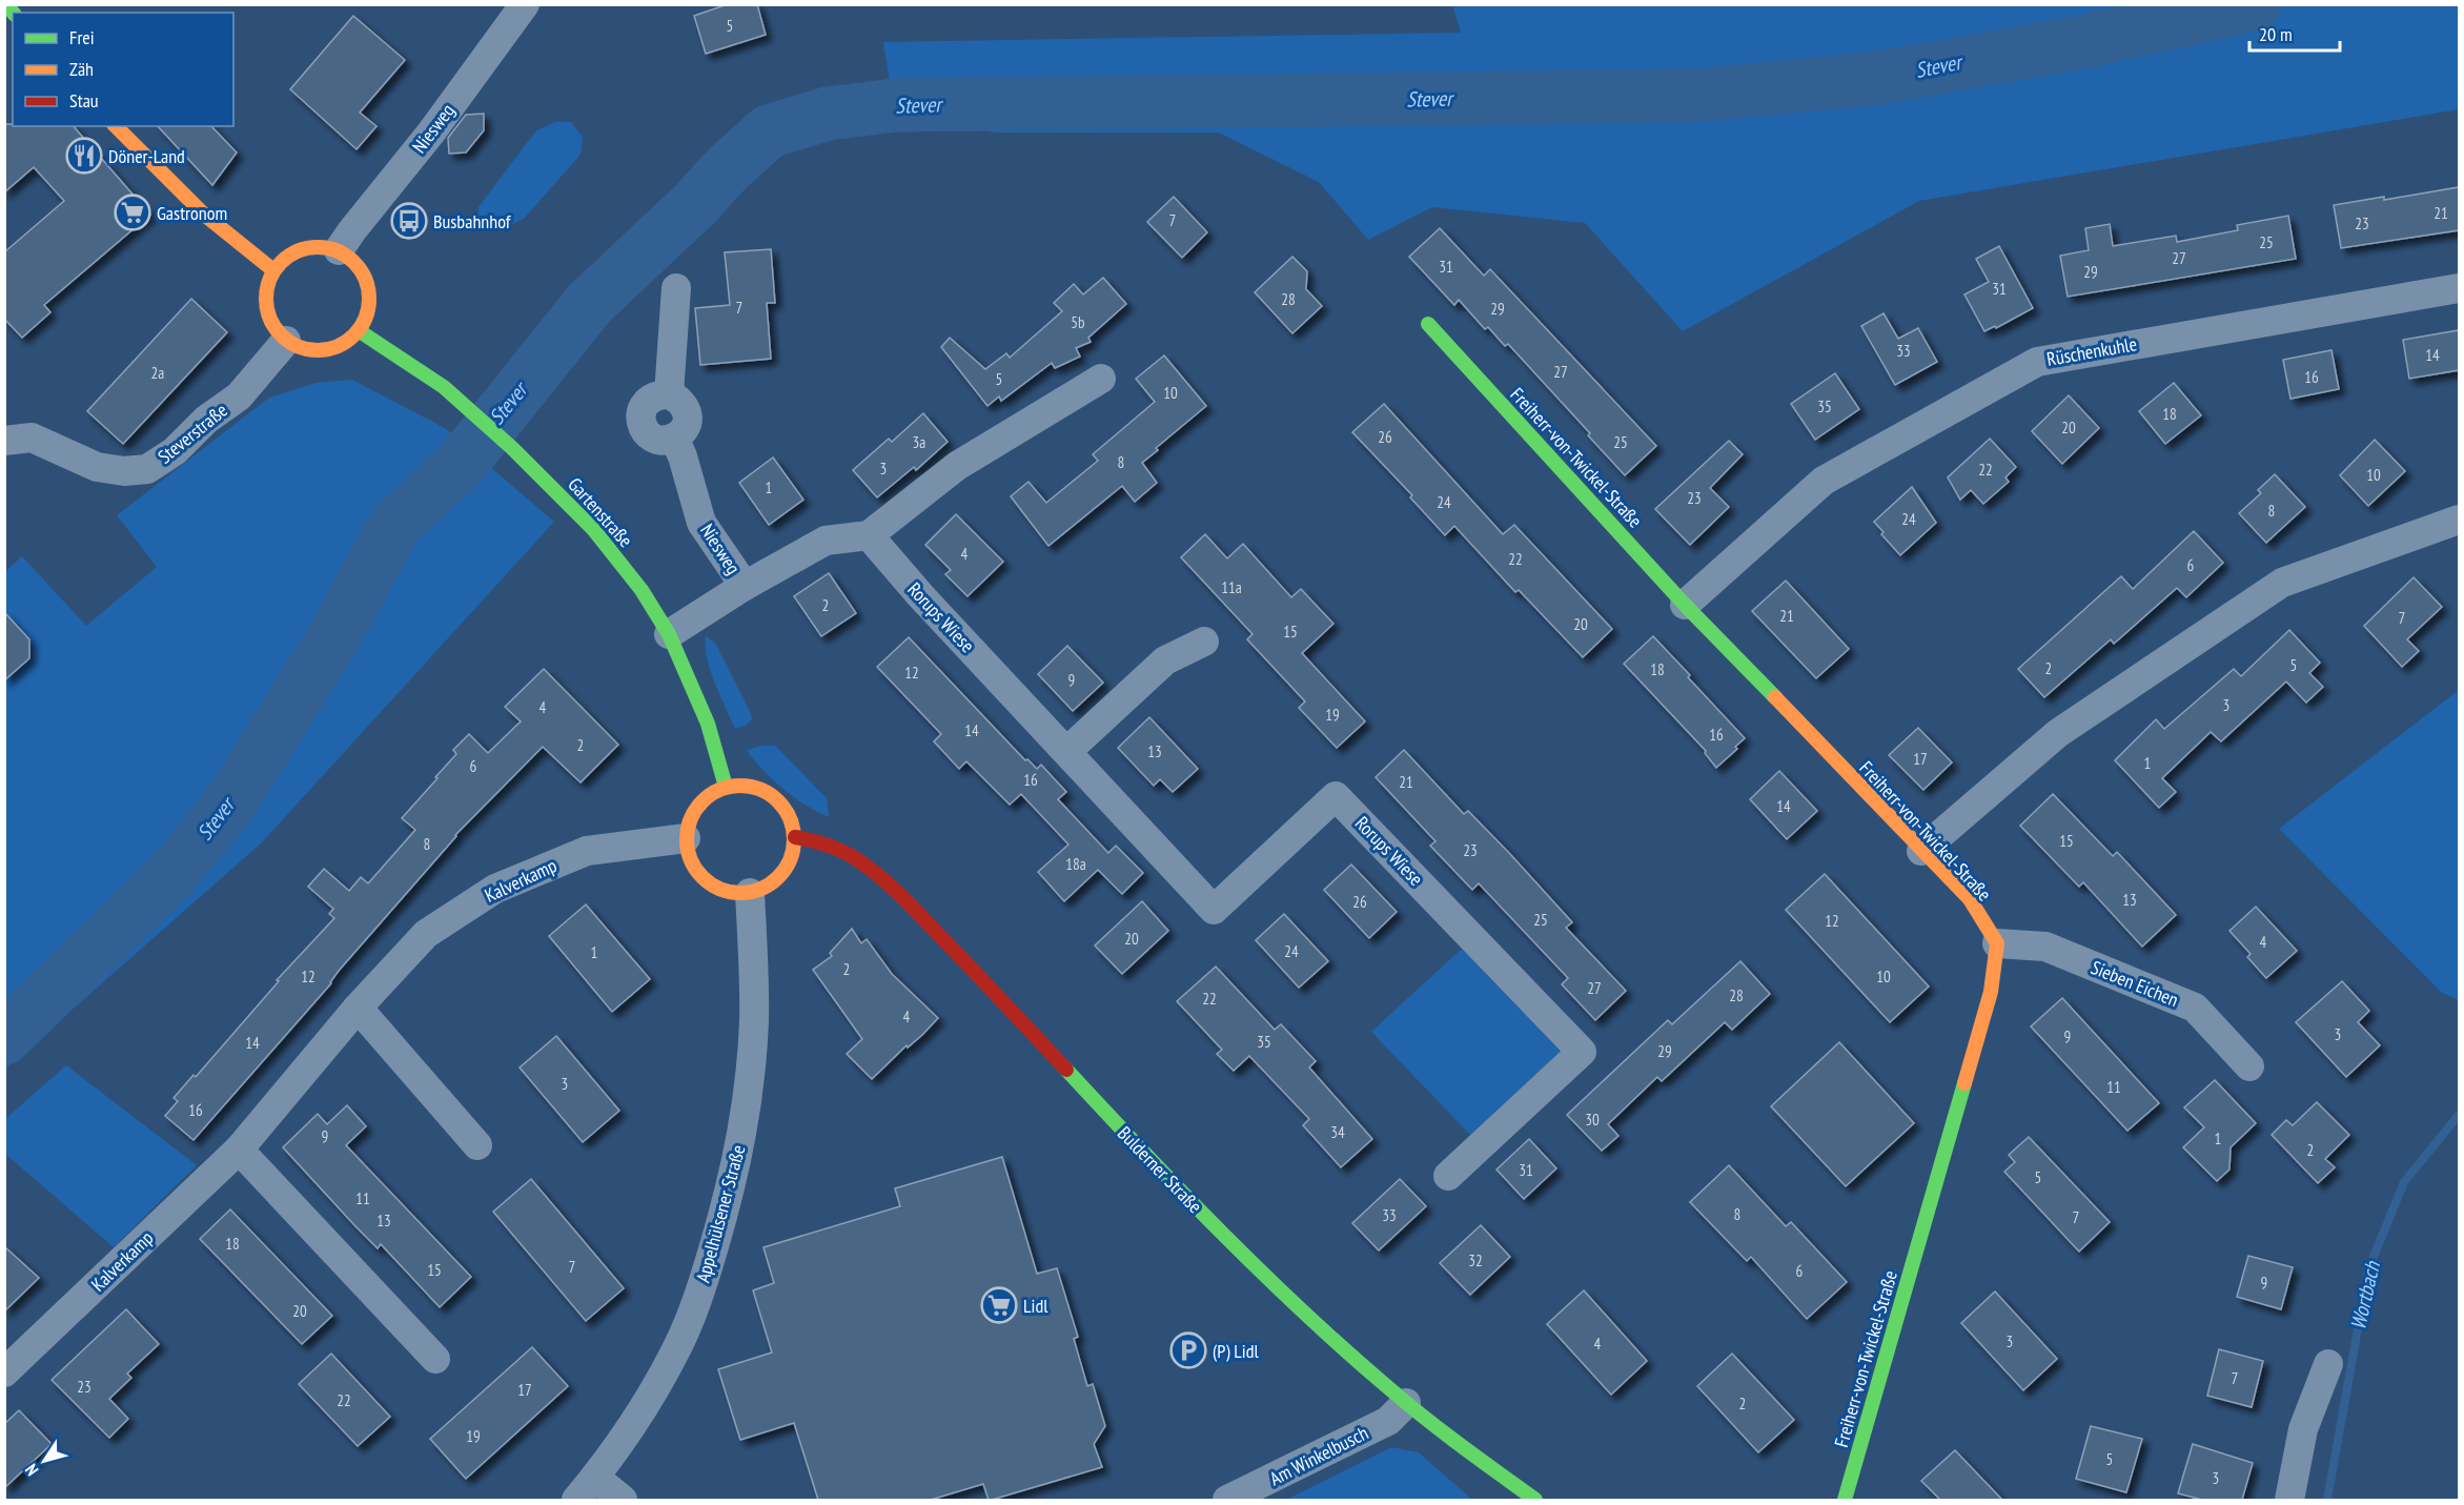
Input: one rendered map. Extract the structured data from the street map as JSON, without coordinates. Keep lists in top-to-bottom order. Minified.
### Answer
{"streets":{"street":["Niesweg","Rüschenkuhle","Steverstraße","Freiherr-von-Twickel-Straße","Gartenstraße","Rorups Wiese","Kalverkamp","Sieben Eichen","Bulderner Straße","Appelhülsener Straße","Am Winkelbusch"]},"crossings":[["Niesweg","Steverstraße"],["Niesweg","Gartenstraße"],["Rüschenkuhle","Freiherr-von-Twickel-Straße"],["Steverstraße","Gartenstraße"],["Freiherr-von-Twickel-Straße","Sieben Eichen"],["Gartenstraße","Kalverkamp"],["Gartenstraße","Bulderner Straße"],["Gartenstraße","Appelhülsener Straße"],["Kalverkamp","Bulderner Straße"],["Kalverkamp","Appelhülsener Straße"],["Bulderner Straße","Appelhülsener Straße"],["Bulderner Straße","Am Winkelbusch"]],"water":["Stever","Wortbach"],"places":{"restaurant":["Döner-Land"],"supermarket":["Gastronom","Lidl"],"bus stop":["Busbahnhof"],"parking":["(P) Lidl"]},"house_numbers":["5","21","7","23","25","27","31","29","31","28","7","29","5b","33","14","27","2a","16","5","10","35","18","20","26","3a","25","8","3","22","10","1","23","24","8","24","4","22","6","11a","2","21","7","20","15","5","2","18","12","9","3","4","19","14","16","2","13","17","1","6","16","21","14","15","8","23","18a","13","26","25","12","20","4","24","1","2","12","10","27","28","22","4","3","9","35","14","29","3","11","16","30","34","9","1","2","31","5","11","8","33","7","13","18","32","7","15","6","9","20","3","4","7","23","17","22","2","19","5","3"],"legend":["Frei","Zäh","Stau"],"scale_bar":"20 m","north":"bottom left"}
